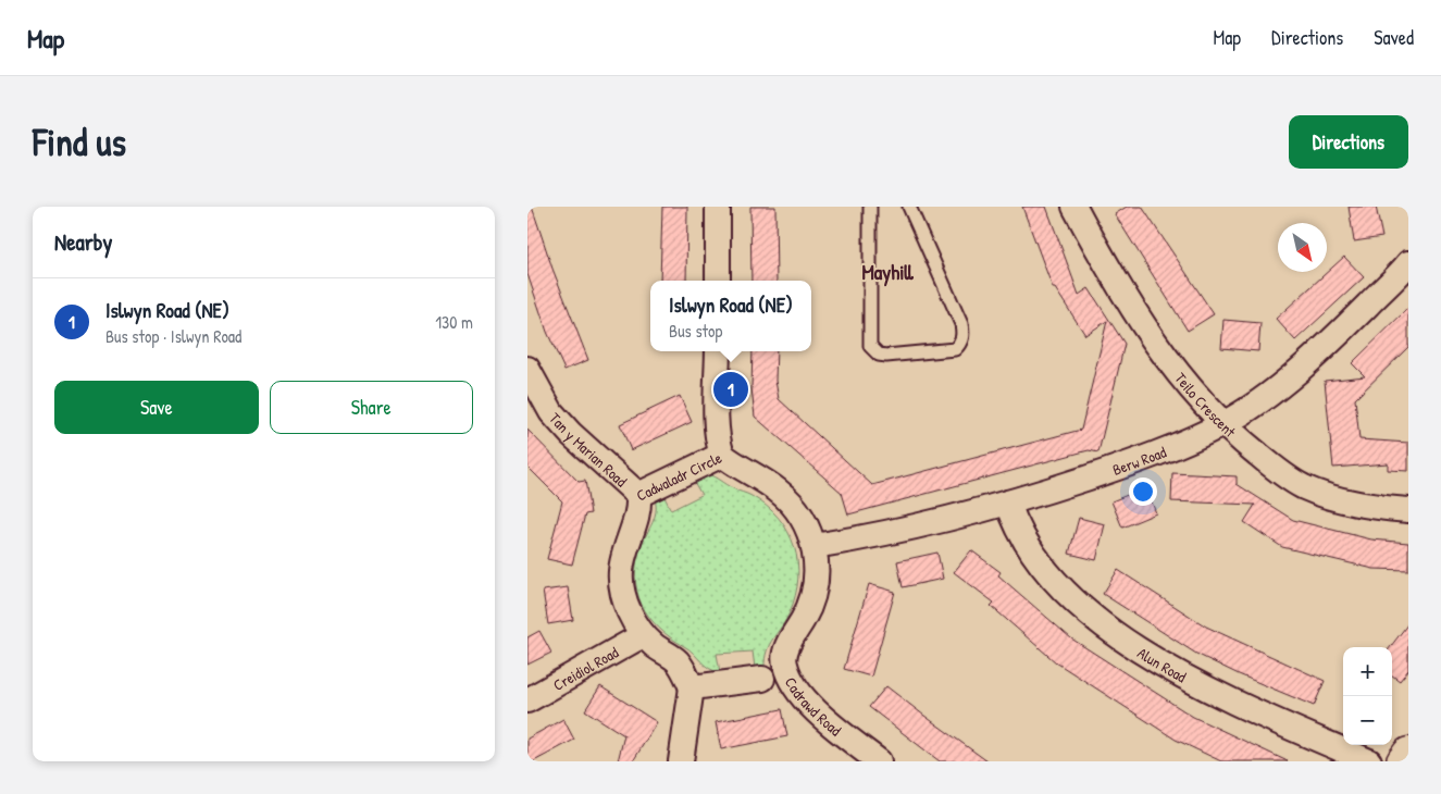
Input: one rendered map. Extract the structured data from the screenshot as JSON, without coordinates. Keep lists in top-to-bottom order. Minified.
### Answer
{"streets":{"street":["Teilo Crescent","Tan y Marian Road","Berw Road","Cadwaladr Circle","Alun Road","Creidiol Road","Cadrawd Road"]},"crossings":[["Teilo Crescent","Berw Road"],["Tan y Marian Road","Cadwaladr Circle"],["Berw Road","Cadwaladr Circle"],["Berw Road","Alun Road"],["Cadwaladr Circle","Creidiol Road"],["Cadwaladr Circle","Cadrawd Road"]],"districts":["Mayhill"],"north":"bottom right","page":{"header":"Map","nav":["Map","Directions","Saved"],"buttons":["Directions",["Save","Share"]],"title":"Find us","heading":"Nearby","list":[{"mark":"1","name":"Islwyn Road (NE)","note":"Bus stop · Islwyn Road","value":"130 m"}],"popup":["Islwyn Road (NE)","Bus stop"],"pins":"1","map_buttons":["+","−"]}}
